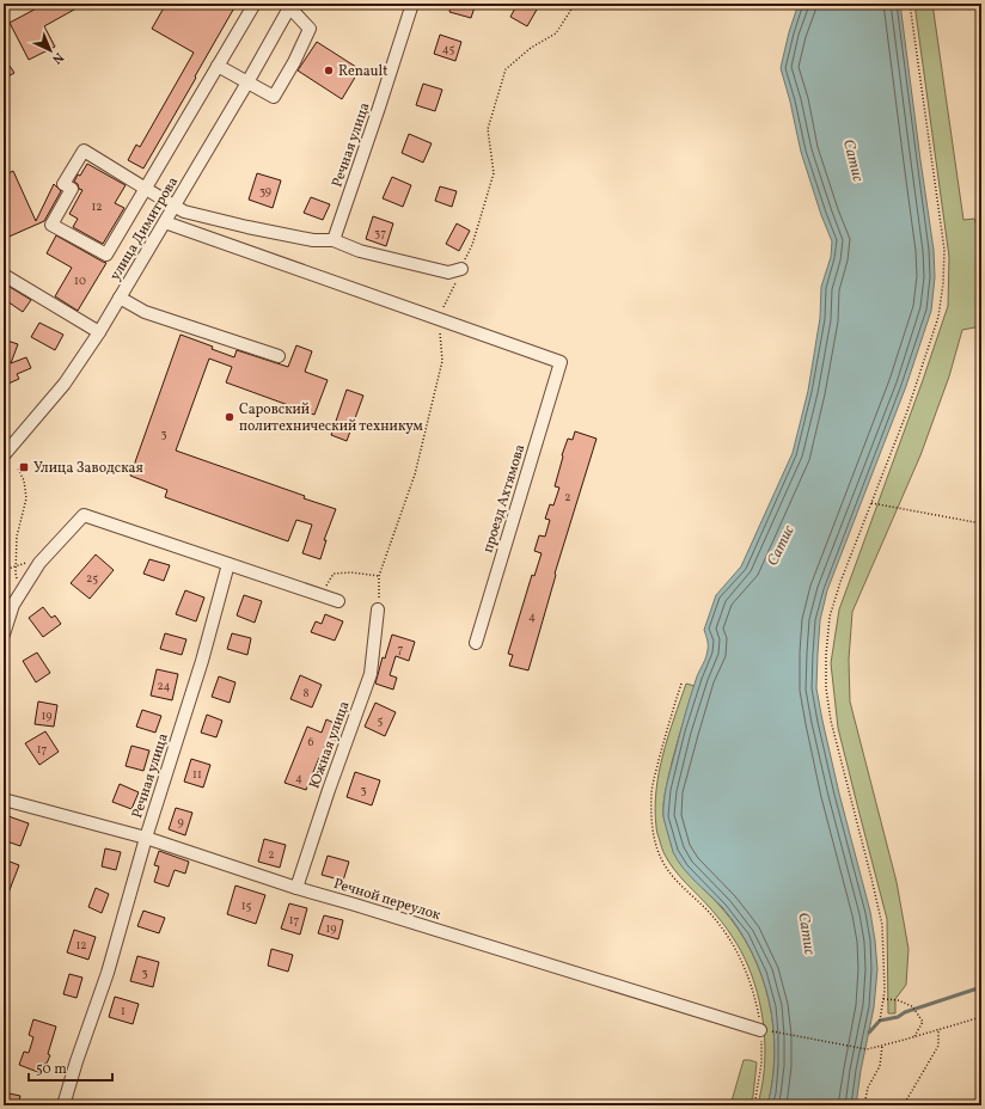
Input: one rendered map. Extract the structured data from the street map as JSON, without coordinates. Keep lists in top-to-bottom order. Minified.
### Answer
{"streets":{"street":["Речная улица","улица Димитрова","проезд Ахтямова","Южная улица","Речной переулок"]},"crossings":[["Речная улица","Речной переулок"],["Южная улица","Речной переулок"]],"water":["Сатис"],"places":{"other":["Renault","Саровский политехнический техникум"],"transit":["Улица Заводская"]},"house_numbers":["45","39","12","37","10","3","2","25","4","7","24","8","19","5","6","17","11","4","3","9","2","15","17","19","12","3","1"],"scale_bar":"50 m","north":"bottom right"}
